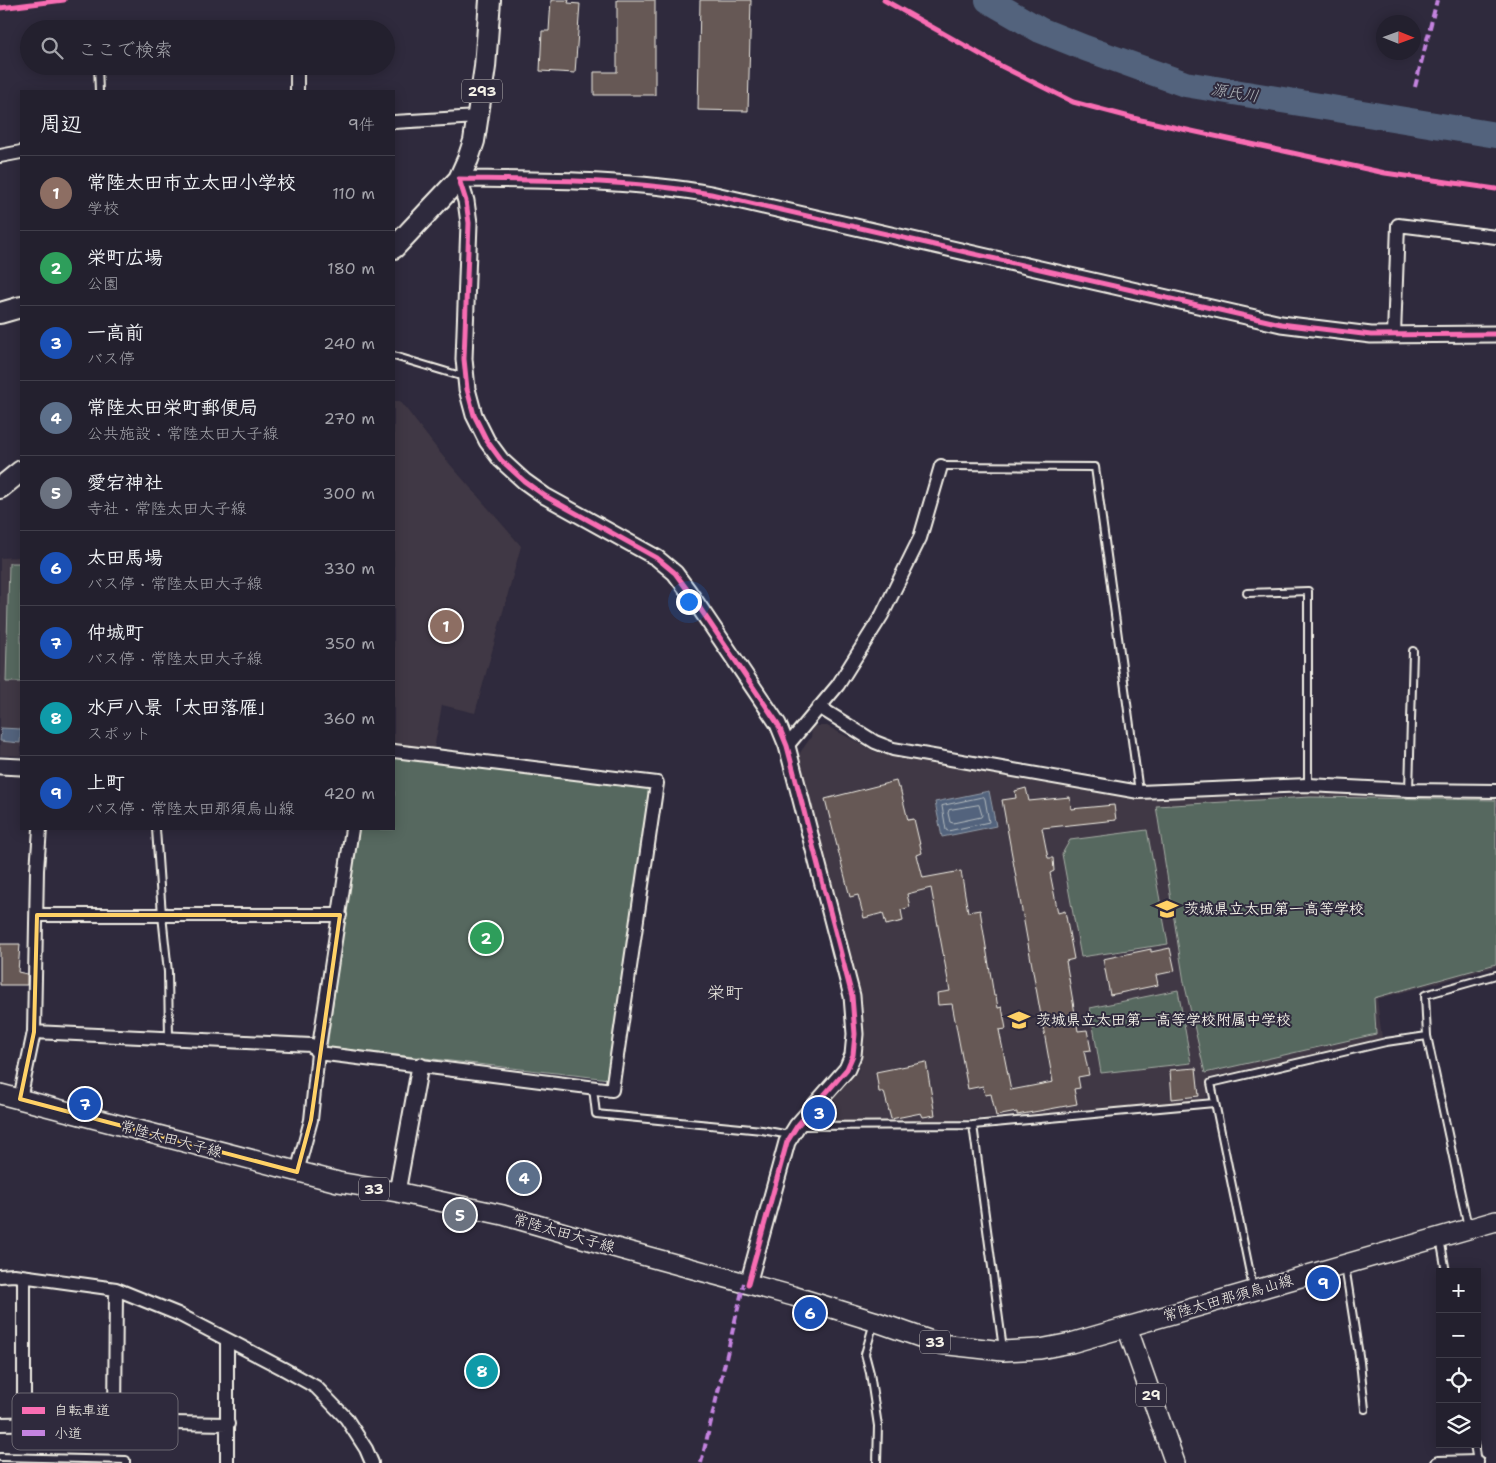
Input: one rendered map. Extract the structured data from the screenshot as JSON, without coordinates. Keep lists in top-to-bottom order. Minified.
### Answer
{"streets":{"highway":["293"],"main road":["常陸太田大子線","33","常陸太田那須烏山線","29"]},"crossings":[["常陸太田大子線","常陸太田那須烏山線"],["常陸太田大子線","29"],["常陸太田那須烏山線","29"]],"districts":["栄町"],"water":["源氏川"],"places":{"school or university":["茨城県立太田第一高等学校","茨城県立太田第一高等学校附属中学校"]},"legend":["自転車道","小道"],"north":"right","page":{"search":"ここで検索","heading":["周辺","9件"],"list":[{"mark":"1","name":"常陸太田市立太田小学校","note":"学校","value":"110 m"},{"mark":"2","name":"栄町広場","note":"公園","value":"180 m"},{"mark":"3","name":"一高前","note":"バス停","value":"240 m"},{"mark":"4","name":"常陸太田栄町郵便局","note":"公共施設 · 常陸太田大子線","value":"270 m"},{"mark":"5","name":"愛宕神社","note":"寺社 · 常陸太田大子線","value":"300 m"},{"mark":"6","name":"太田馬場","note":"バス停 · 常陸太田大子線","value":"330 m"},{"mark":"7","name":"仲城町","note":"バス停 · 常陸太田大子線","value":"350 m"},{"mark":"8","name":"水戸八景「太田落雁」","note":"スポット","value":"360 m"},{"mark":"9","name":"上町","note":"バス停 · 常陸太田那須烏山線","value":"420 m"}],"pins":["1","2","7","3","4","5","9","6","8"],"map_buttons":["+","−"]}}
